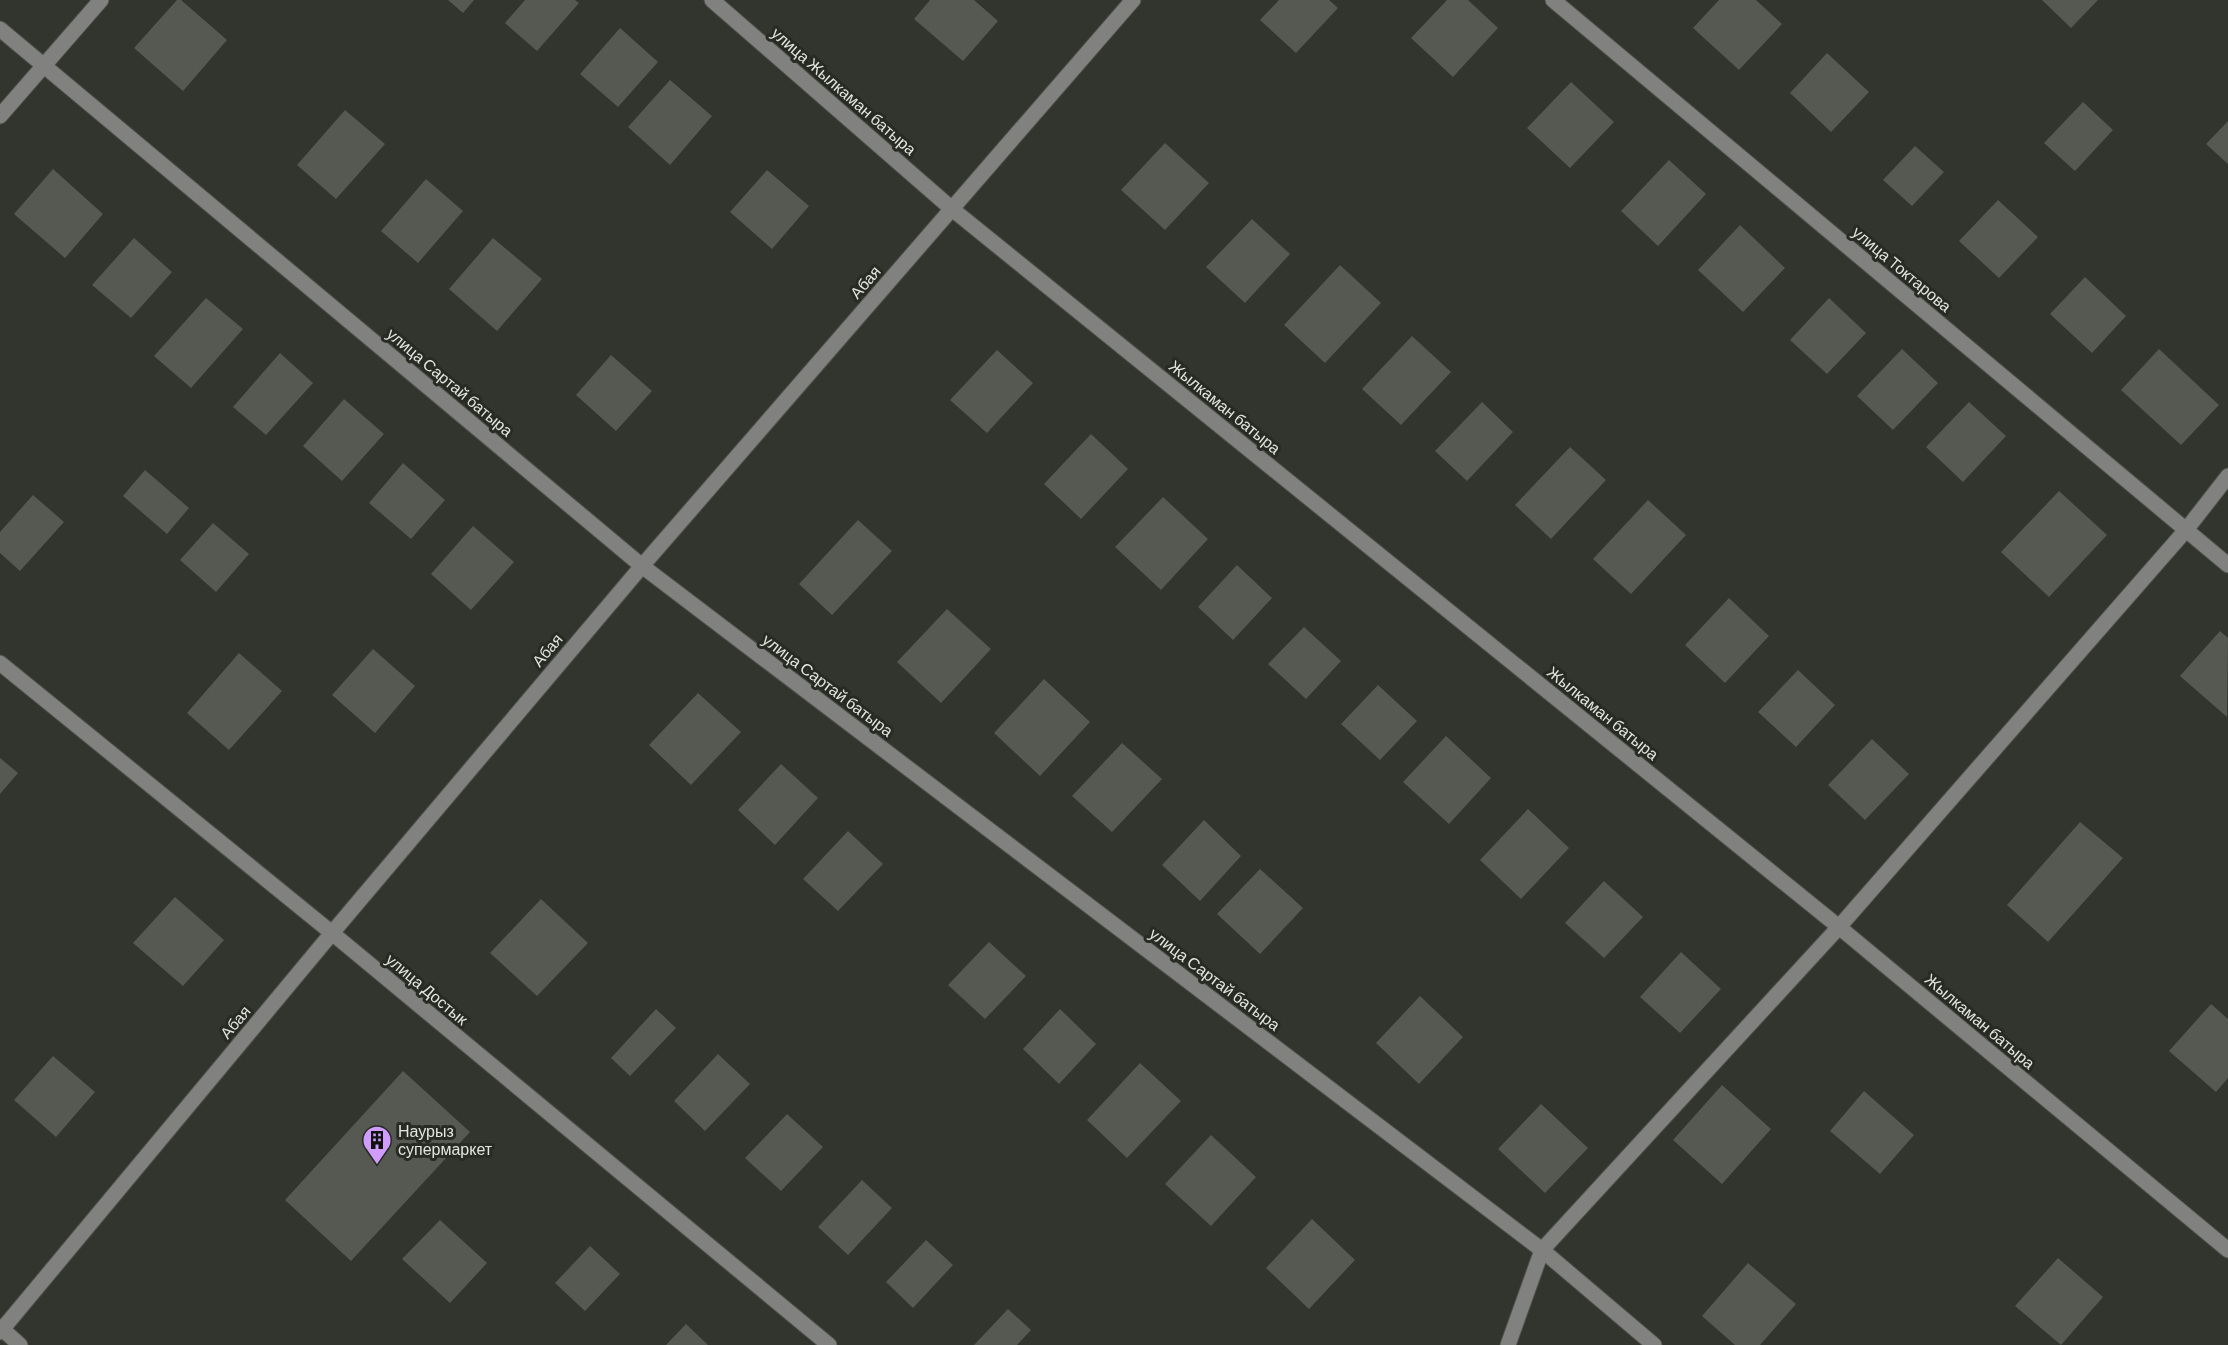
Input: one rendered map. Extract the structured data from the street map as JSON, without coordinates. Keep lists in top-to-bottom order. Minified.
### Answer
{"streets":{"street":["улица Жылкаман батыра","улица Токтарова","Абая","улица Сартай батыра","Жылкаман батыра","улица Достык"]},"crossings":[["улица Жылкаман батыра","Абая"],["улица Жылкаман батыра","Жылкаман батыра"],["Абая","улица Сартай батыра"],["Абая","Жылкаман батыра"],["Абая","улица Достык"]],"places":{"building":["Наурыз супермаркет"]}}
